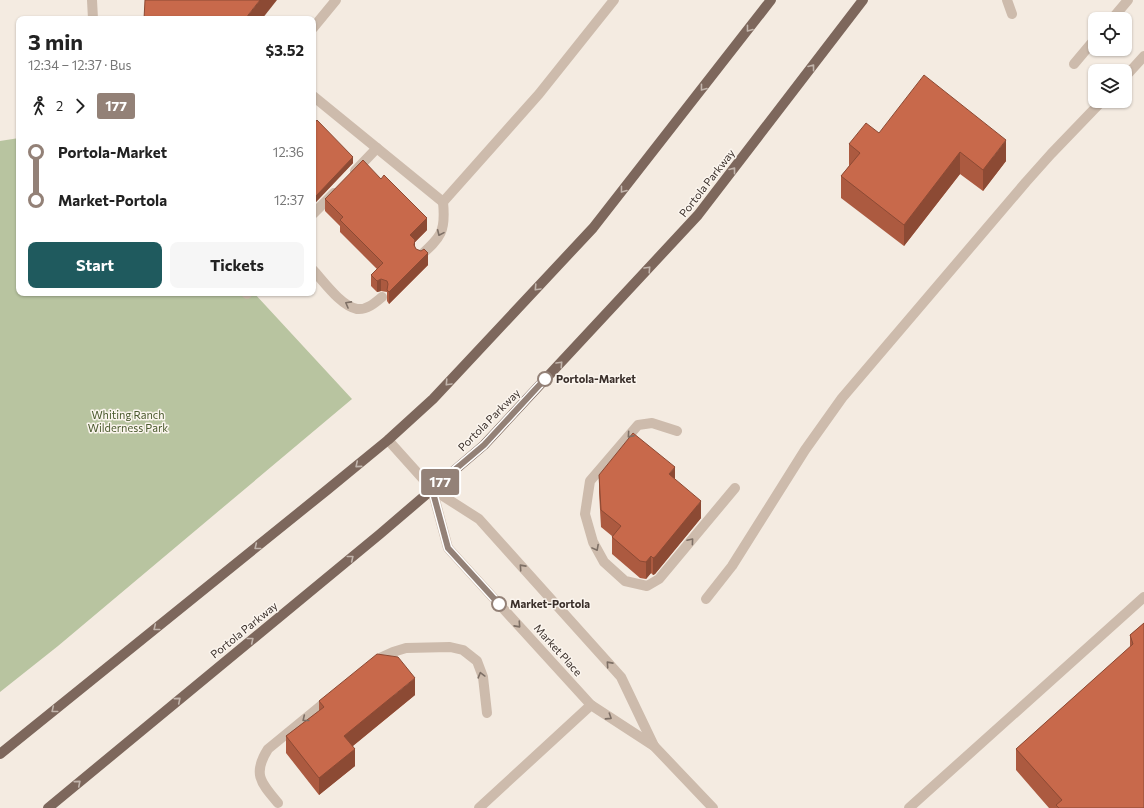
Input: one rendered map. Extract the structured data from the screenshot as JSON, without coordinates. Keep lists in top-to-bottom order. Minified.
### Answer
{"streets":{"main road":["Portola Parkway"],"street":["Market Place"]},"crossings":[["Portola Parkway","Market Place"]],"parks":["Whiting Ranch Wilderness Park"],"places":["Portola-Market","Market-Portola"],"lines":["bus line 177"],"page":{"on_map":"177","heading":["3 min","12:34 – 12:37 · Bus","$3.52"],"legs":["2","177"],"list":[{"name":"Portola-Market","value":"12:36"},{"name":"Market-Portola","value":"12:37"}],"buttons":["Start","Tickets"]}}
